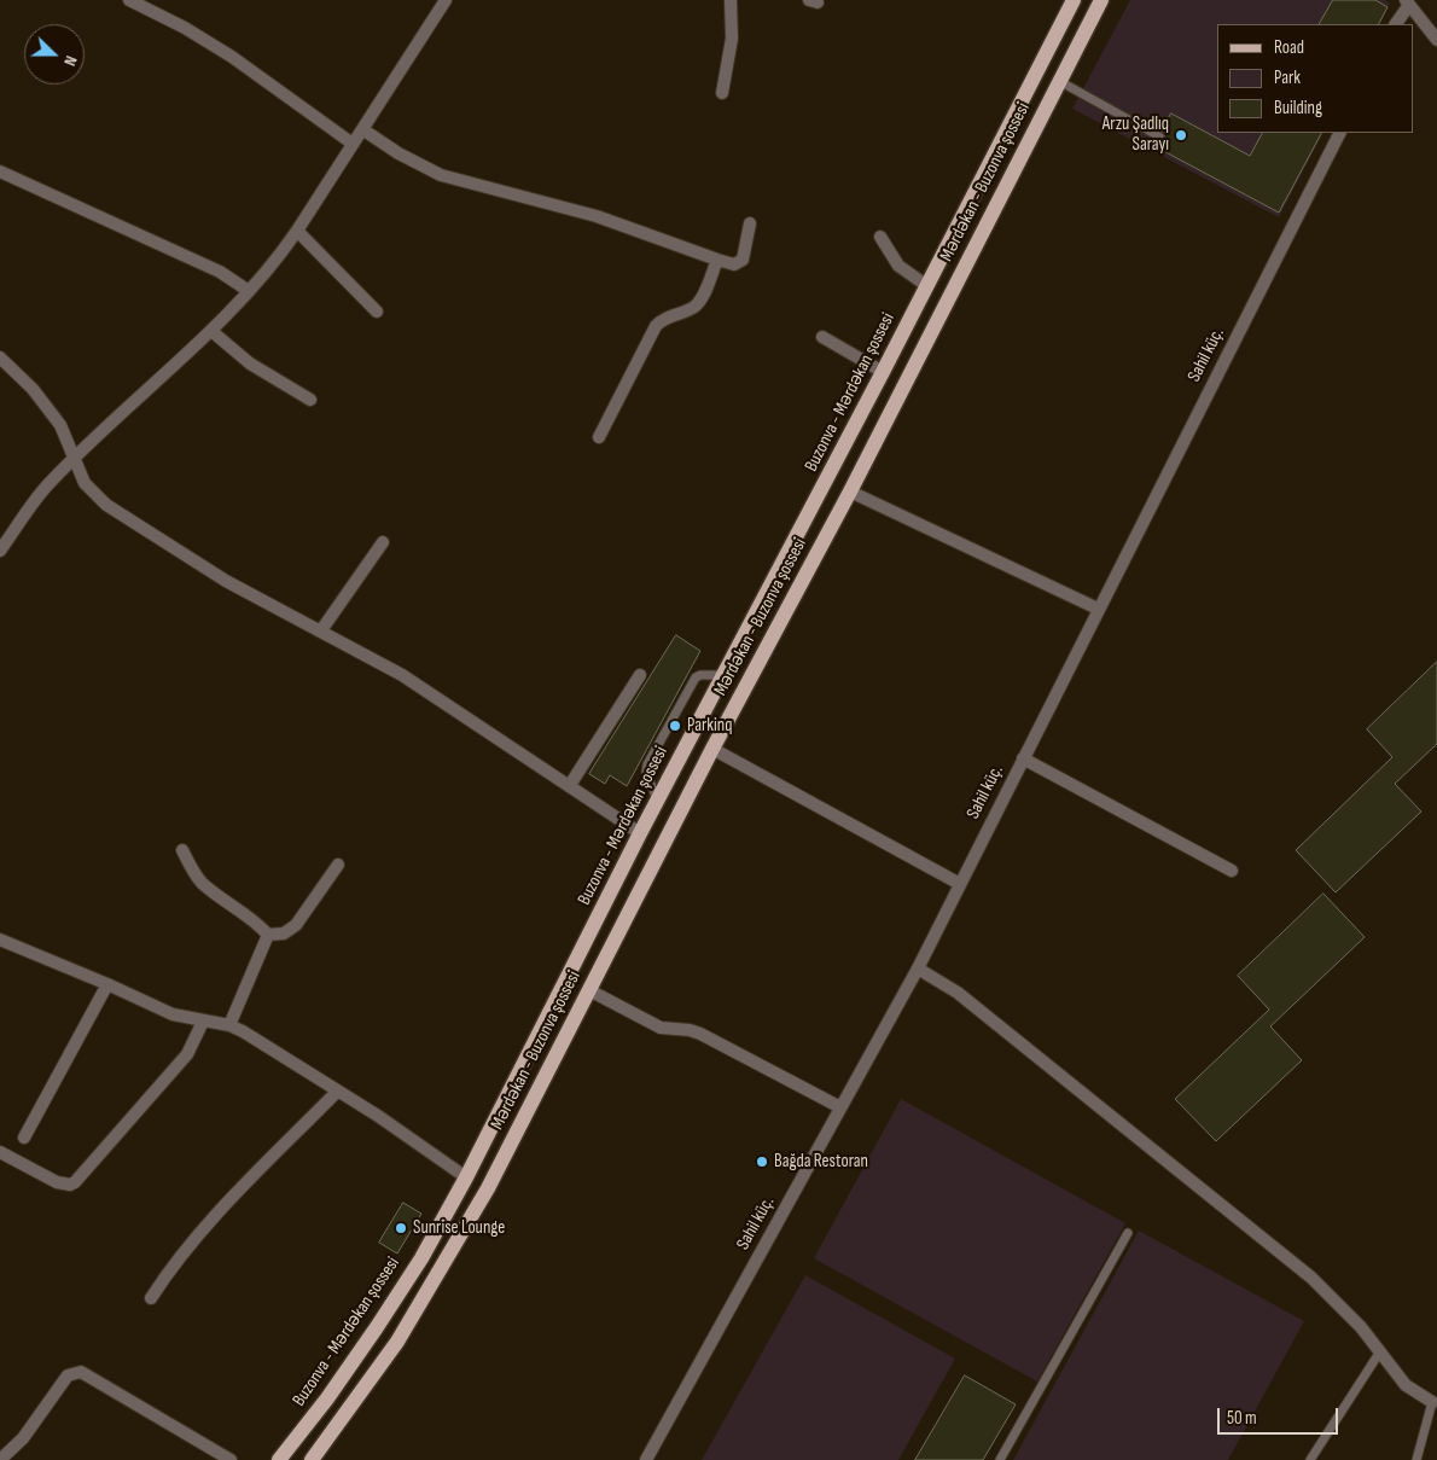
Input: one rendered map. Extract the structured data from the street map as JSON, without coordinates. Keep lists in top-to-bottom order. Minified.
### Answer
{"streets":{"main road":["Mərdəkan - Buzonva şossesi","Buzonva - Mərdəkan şossesi"],"street":["Sahil küç."]},"places":["Arzu Şadlıq Sarayı","Parkinq","Bağda Restoran","Sunrise Lounge"],"legend":["Road","Park","Building"],"scale_bar":"50 m","north":"right"}
